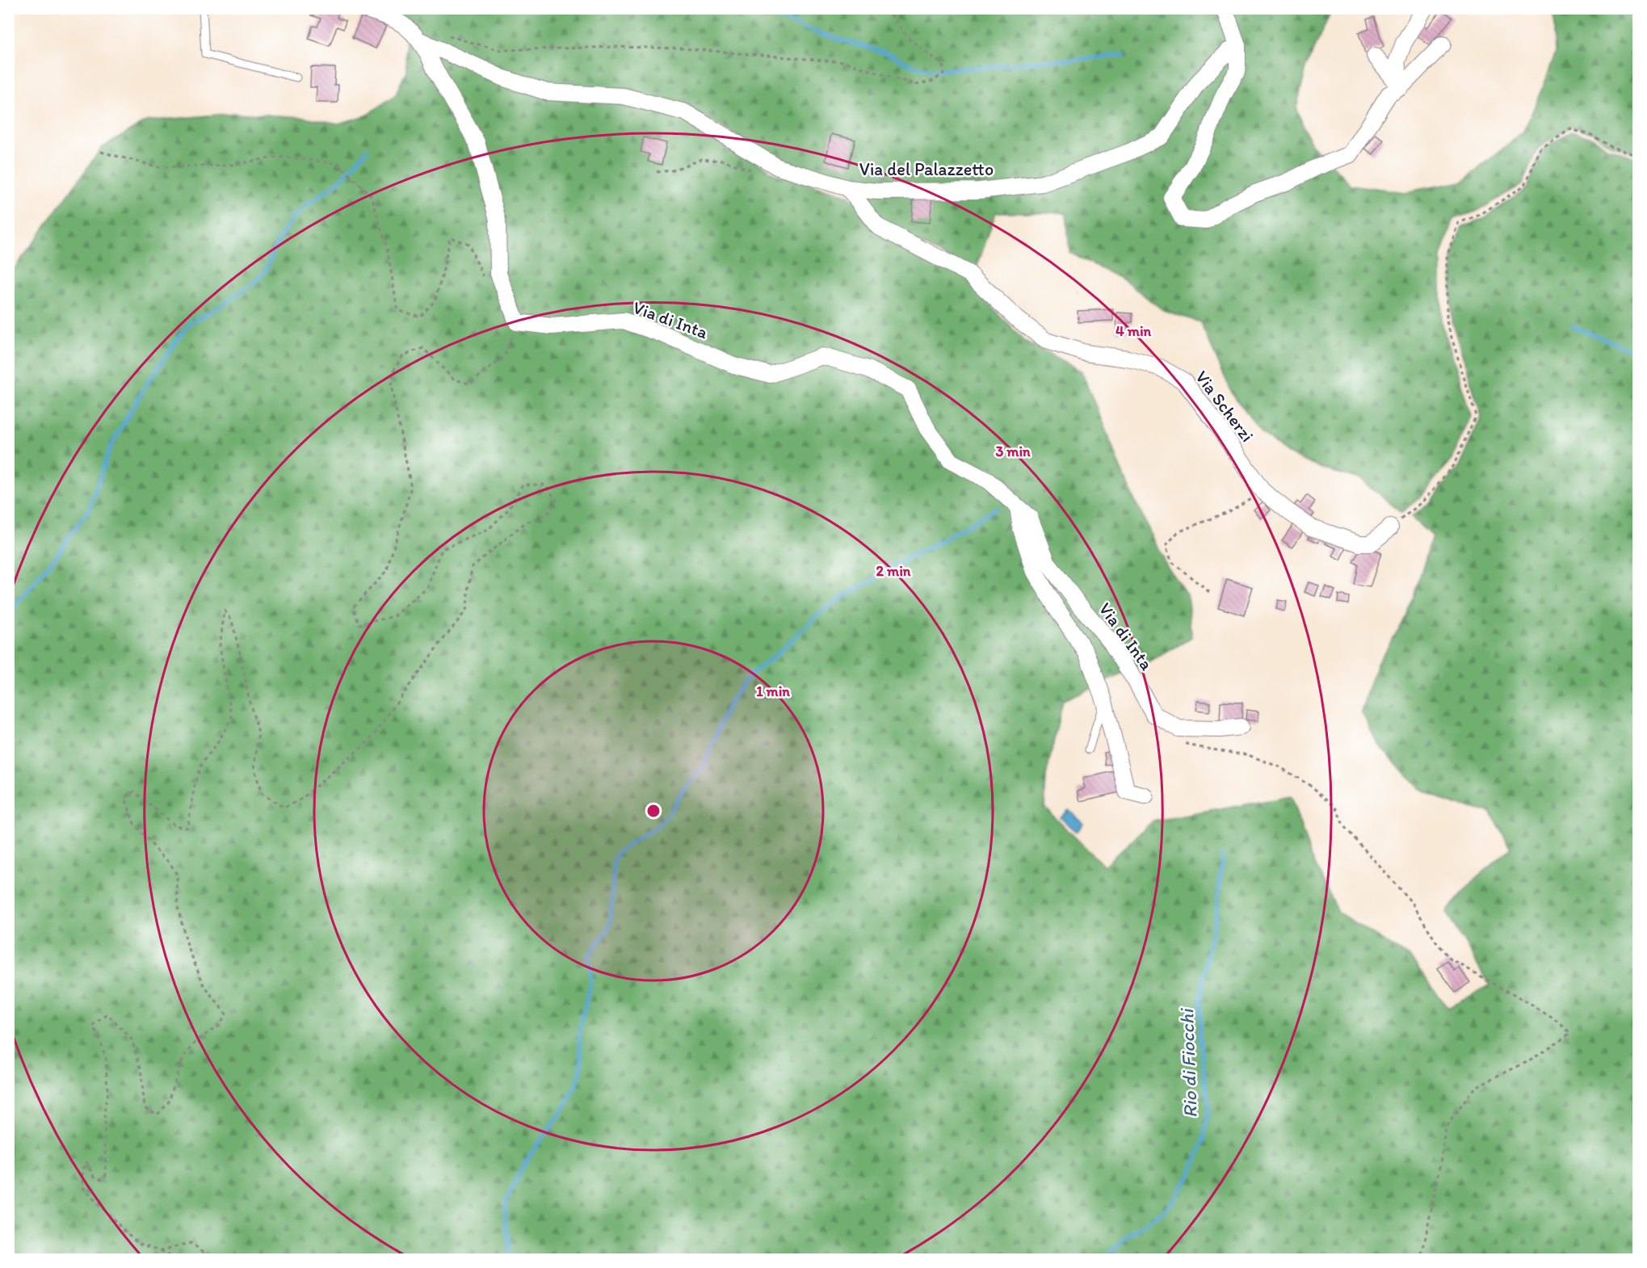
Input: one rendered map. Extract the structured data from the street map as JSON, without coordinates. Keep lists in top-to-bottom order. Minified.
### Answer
{"streets":{"street":["Via del Palazzetto","Via di Inta","Via Scherzi"]},"crossings":[["Via del Palazzetto","Via Scherzi"]],"water":["Rio di Fiocchi"],"rings":["4 min","3 min","2 min","1 min"]}
